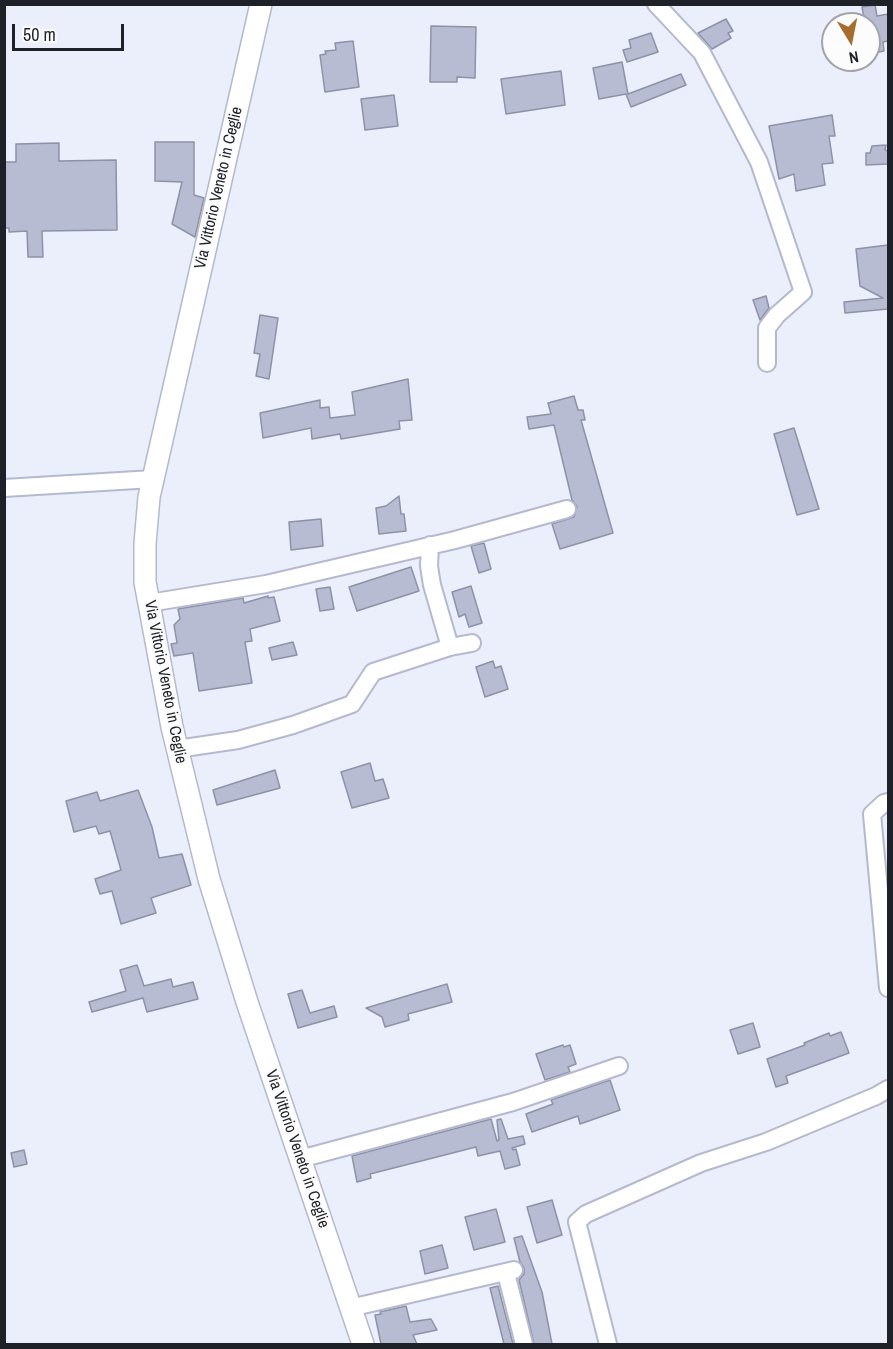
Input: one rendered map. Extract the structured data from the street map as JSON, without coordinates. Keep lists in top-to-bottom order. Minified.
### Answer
{"streets":{"main road":["Via Vittorio Veneto in Ceglie"]},"scale_bar":"50 m","north":"bottom"}
